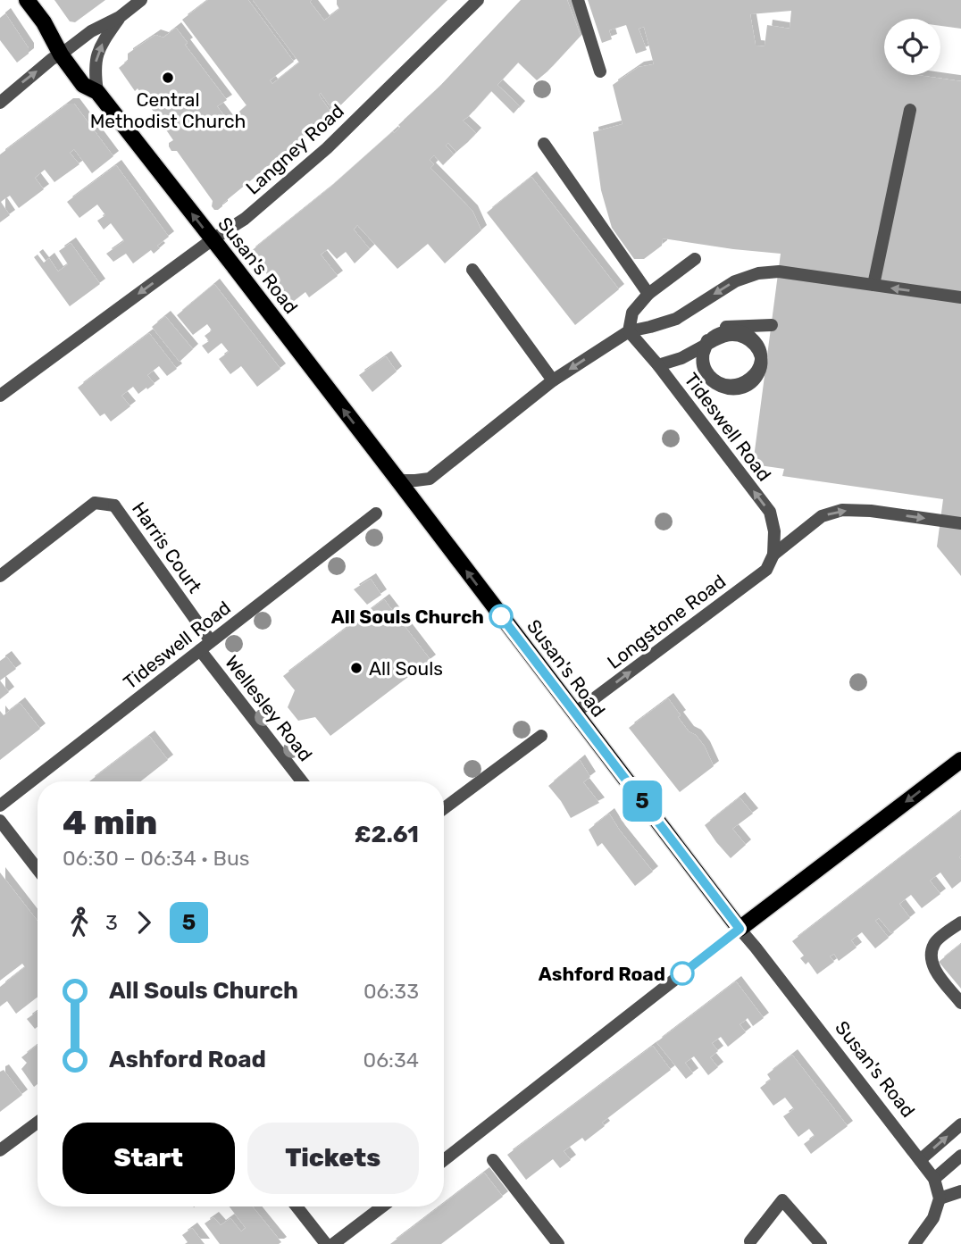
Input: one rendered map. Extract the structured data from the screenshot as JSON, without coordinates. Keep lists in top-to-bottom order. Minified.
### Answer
{"streets":{"main road":["Susan's Road"],"street":["Langney Road","Tideswell Road","Harris Court","Longstone Road","Wellesley Road"]},"crossings":[["Langney Road","Susan's Road"],["Susan's Road","Longstone Road"],["Tideswell Road","Harris Court"],["Tideswell Road","Longstone Road"],["Tideswell Road","Wellesley Road"]],"one_way":["Langney Road","Susan's Road","Longstone Road"],"places":["Central Methodist Church","All Souls Church","All Souls","Ashford Road"],"lines":["bus line 5"],"page":{"on_map":"5","heading":["4 min","06:30 – 06:34 · Bus","£2.61"],"legs":["3","5"],"list":[{"name":"All Souls Church","value":"06:33"},{"name":"Ashford Road","value":"06:34"}],"buttons":["Start","Tickets"]}}
